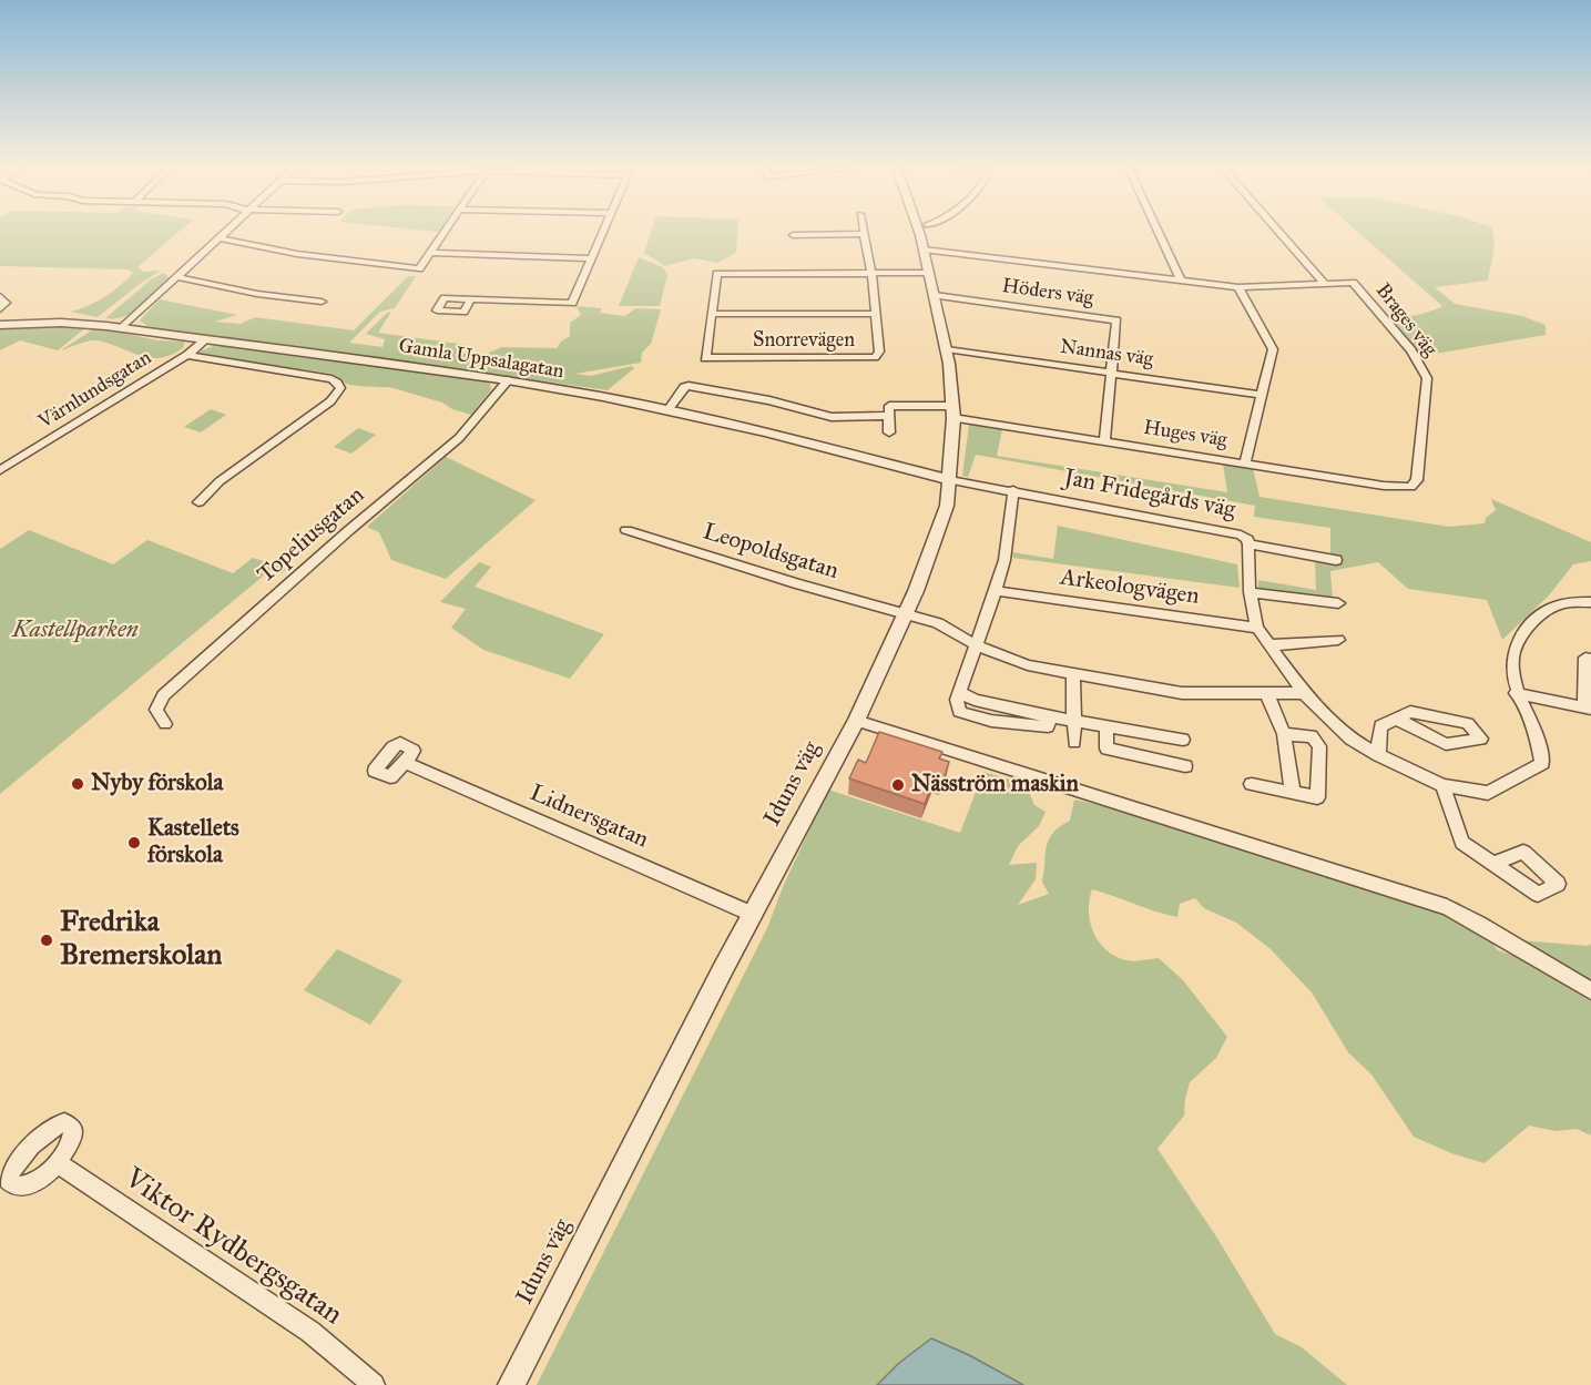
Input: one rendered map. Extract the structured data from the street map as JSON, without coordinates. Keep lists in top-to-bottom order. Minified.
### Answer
{"streets":{"street":["Höders väg","Brages väg","Snorrevägen","Nannas väg","Gamla Uppsalagatan","Värnlundsgatan","Huges väg","Jan Fridegårds väg","Topeliusgatan","Leopoldsgatan","Arkeologvägen","Iduns väg","Lidnersgatan","Viktor Rydbergsgatan"]},"crossings":[["Höders väg","Nannas väg"],["Höders väg","Huges väg"],["Höders väg","Iduns väg"],["Brages väg","Huges väg"],["Nannas väg","Iduns väg"],["Gamla Uppsalagatan","Värnlundsgatan"],["Gamla Uppsalagatan","Jan Fridegårds väg"],["Gamla Uppsalagatan","Topeliusgatan"],["Gamla Uppsalagatan","Iduns väg"],["Huges väg","Iduns väg"],["Jan Fridegårds väg","Iduns väg"],["Leopoldsgatan","Iduns väg"],["Iduns väg","Lidnersgatan"]],"parks":["Kastellparken"],"places":["Nyby förskola","Näsström maskin","Kastellets förskola","Fredrika Bremerskolan"]}
